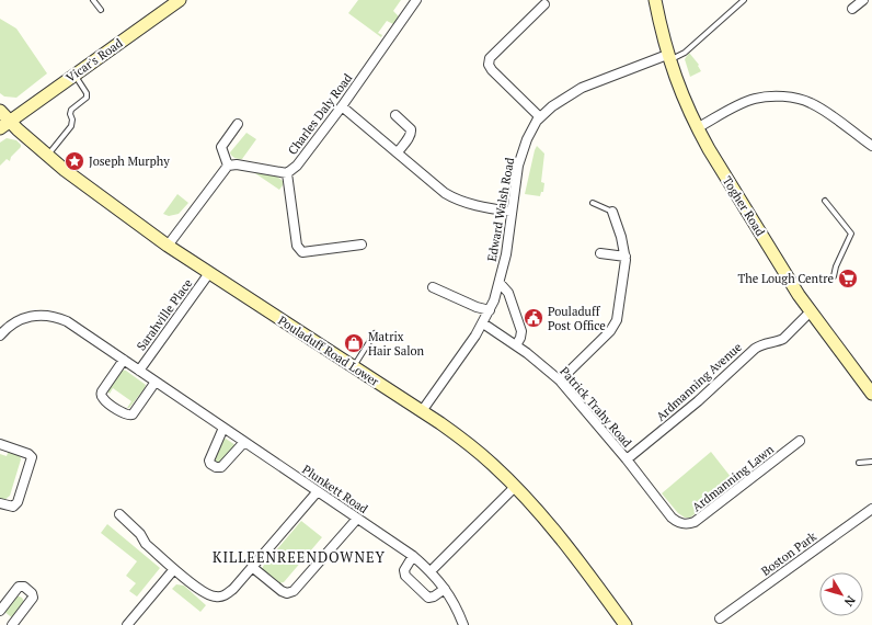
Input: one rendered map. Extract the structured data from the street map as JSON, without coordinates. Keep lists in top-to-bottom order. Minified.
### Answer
{"streets":{"street":["Vicar's Road","Charles Daly Road","Togher Road","Edward Walsh Road","Sarahville Place","Pouladuff Road Lower","Ardmanning Avenue","Patrick Trahy Road","Ardmanning Lawn","Plunkett Road","Boston Park"]},"crossings":[["Vicar's Road","Pouladuff Road Lower"],["Togher Road","Edward Walsh Road"],["Togher Road","Ardmanning Avenue"],["Edward Walsh Road","Pouladuff Road Lower"],["Edward Walsh Road","Patrick Trahy Road"],["Sarahville Place","Pouladuff Road Lower"],["Sarahville Place","Plunkett Road"],["Ardmanning Avenue","Patrick Trahy Road"],["Patrick Trahy Road","Ardmanning Lawn"]],"districts":["KILLEENREENDOWNEY"],"places":{"place":["Joseph Murphy"],"supermarket":["The Lough Centre"],"public building":["Pouladuff Post Office"],"shop":["Matrix Hair Salon"]},"north":"bottom right"}
